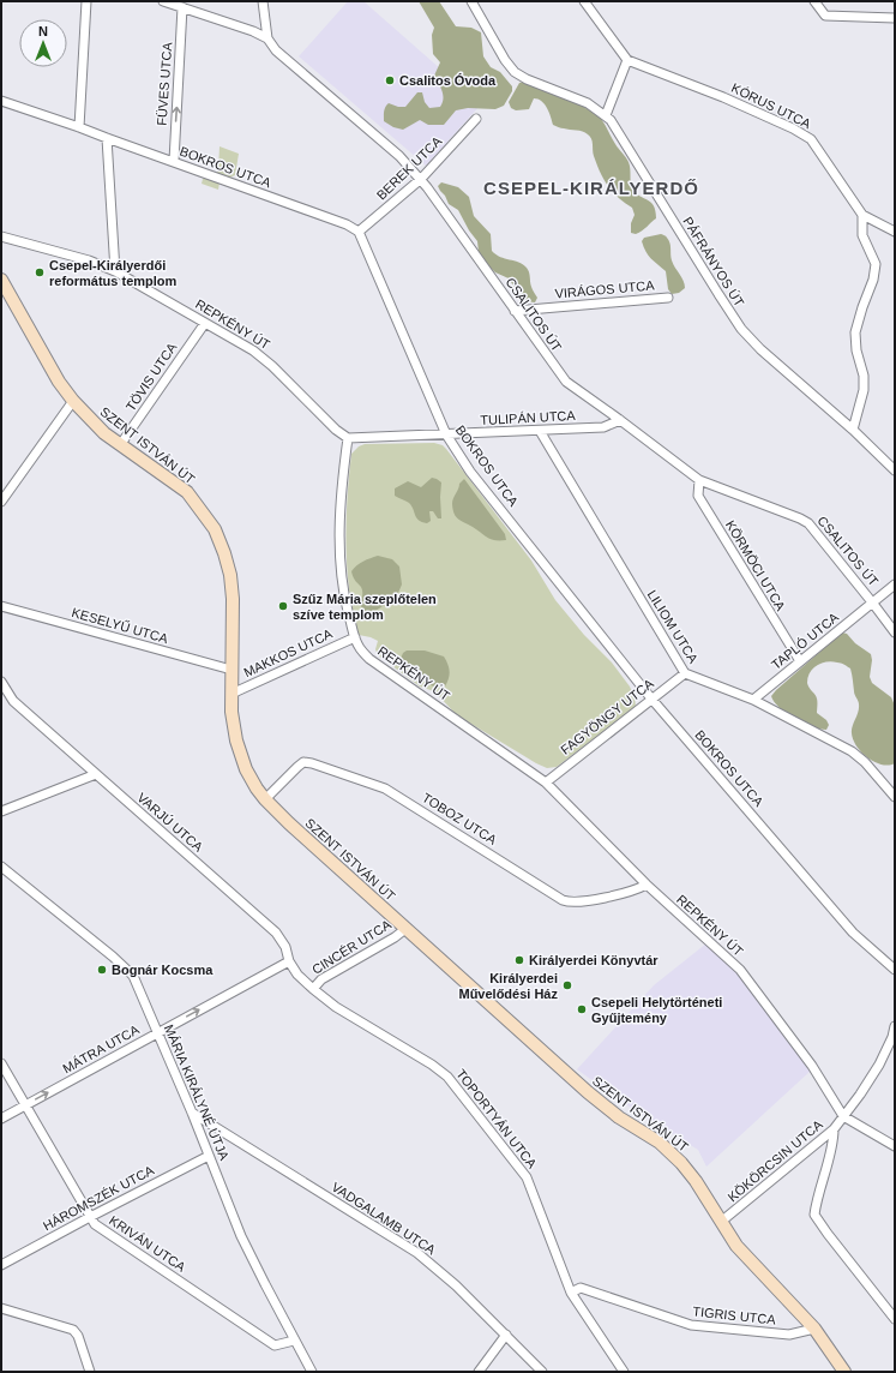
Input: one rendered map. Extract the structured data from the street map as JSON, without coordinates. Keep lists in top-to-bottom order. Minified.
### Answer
{"streets":{"street":["FÜVES UTCA","KÓRUS UTCA","BOKROS UTCA","BEREK UTCA","PÁFRÁNYOS ÚT","VIRÁGOS UTCA","CSALITOS ÚT","REPKÉNY ÚT","TÖVIS UTCA","TULIPÁN UTCA","SZENT ISTVÁN ÚT","KÖRMÖCI UTCA","KESELYŰ UTCA","LILIOM UTCA","TAPLÓ UTCA","MAKKOS UTCA","FAGYÖNGY UTCA","TOBOZ UTCA","VARJÚ UTCA","CINCÉR UTCA","MÁTRA UTCA","MÁRIA KIRÁLYNÉ ÚTJA","TOPORTYÁN UTCA","KÖKÖRCSIN UTCA","HÁROMSZÉK UTCA","VADGALAMB UTCA","KRIVÁN UTCA","TIGRIS UTCA"]},"crossings":[["FÜVES UTCA","BOKROS UTCA"],["FÜVES UTCA","CSALITOS ÚT"],["BOKROS UTCA","BEREK UTCA"],["BOKROS UTCA","TULIPÁN UTCA"],["BOKROS UTCA","FAGYÖNGY UTCA"],["BEREK UTCA","CSALITOS ÚT"],["VIRÁGOS UTCA","CSALITOS ÚT"],["CSALITOS ÚT","TULIPÁN UTCA"],["CSALITOS ÚT","KÖRMÖCI UTCA"],["CSALITOS ÚT","TAPLÓ UTCA"],["REPKÉNY ÚT","TÖVIS UTCA"],["REPKÉNY ÚT","TULIPÁN UTCA"],["REPKÉNY ÚT","MAKKOS UTCA"],["REPKÉNY ÚT","FAGYÖNGY UTCA"],["REPKÉNY ÚT","TOBOZ UTCA"],["REPKÉNY ÚT","KÖKÖRCSIN UTCA"],["TÖVIS UTCA","SZENT ISTVÁN ÚT"],["TULIPÁN UTCA","LILIOM UTCA"],["SZENT ISTVÁN ÚT","KESELYŰ UTCA"],["SZENT ISTVÁN ÚT","MAKKOS UTCA"],["SZENT ISTVÁN ÚT","TOBOZ UTCA"],["SZENT ISTVÁN ÚT","CINCÉR UTCA"],["SZENT ISTVÁN ÚT","KÖKÖRCSIN UTCA"],["SZENT ISTVÁN ÚT","TIGRIS UTCA"],["KÖRMÖCI UTCA","TAPLÓ UTCA"],["LILIOM UTCA","TAPLÓ UTCA"],["LILIOM UTCA","FAGYÖNGY UTCA"],["VARJÚ UTCA","CINCÉR UTCA"],["VARJÚ UTCA","MÁTRA UTCA"],["VARJÚ UTCA","TOPORTYÁN UTCA"],["CINCÉR UTCA","TOPORTYÁN UTCA"],["MÁTRA UTCA","MÁRIA KIRÁLYNÉ ÚTJA"],["MÁTRA UTCA","KRIVÁN UTCA"],["MÁRIA KIRÁLYNÉ ÚTJA","HÁROMSZÉK UTCA"],["MÁRIA KIRÁLYNÉ ÚTJA","VADGALAMB UTCA"],["MÁRIA KIRÁLYNÉ ÚTJA","KRIVÁN UTCA"],["TOPORTYÁN UTCA","TIGRIS UTCA"],["HÁROMSZÉK UTCA","KRIVÁN UTCA"]],"one_way":["FÜVES UTCA","MÁTRA UTCA"],"districts":["CSEPEL-KIRÁLYERDŐ"],"places":["Csalitos Óvoda","Csepel-Királyerdői református templom","Szűz Mária szeplőtelen szíve templom","Királyerdei Könyvtár","Bognár Kocsma","Királyerdei Művelődési Ház","Csepeli Helytörténeti Gyűjtemény"],"north":"top"}
